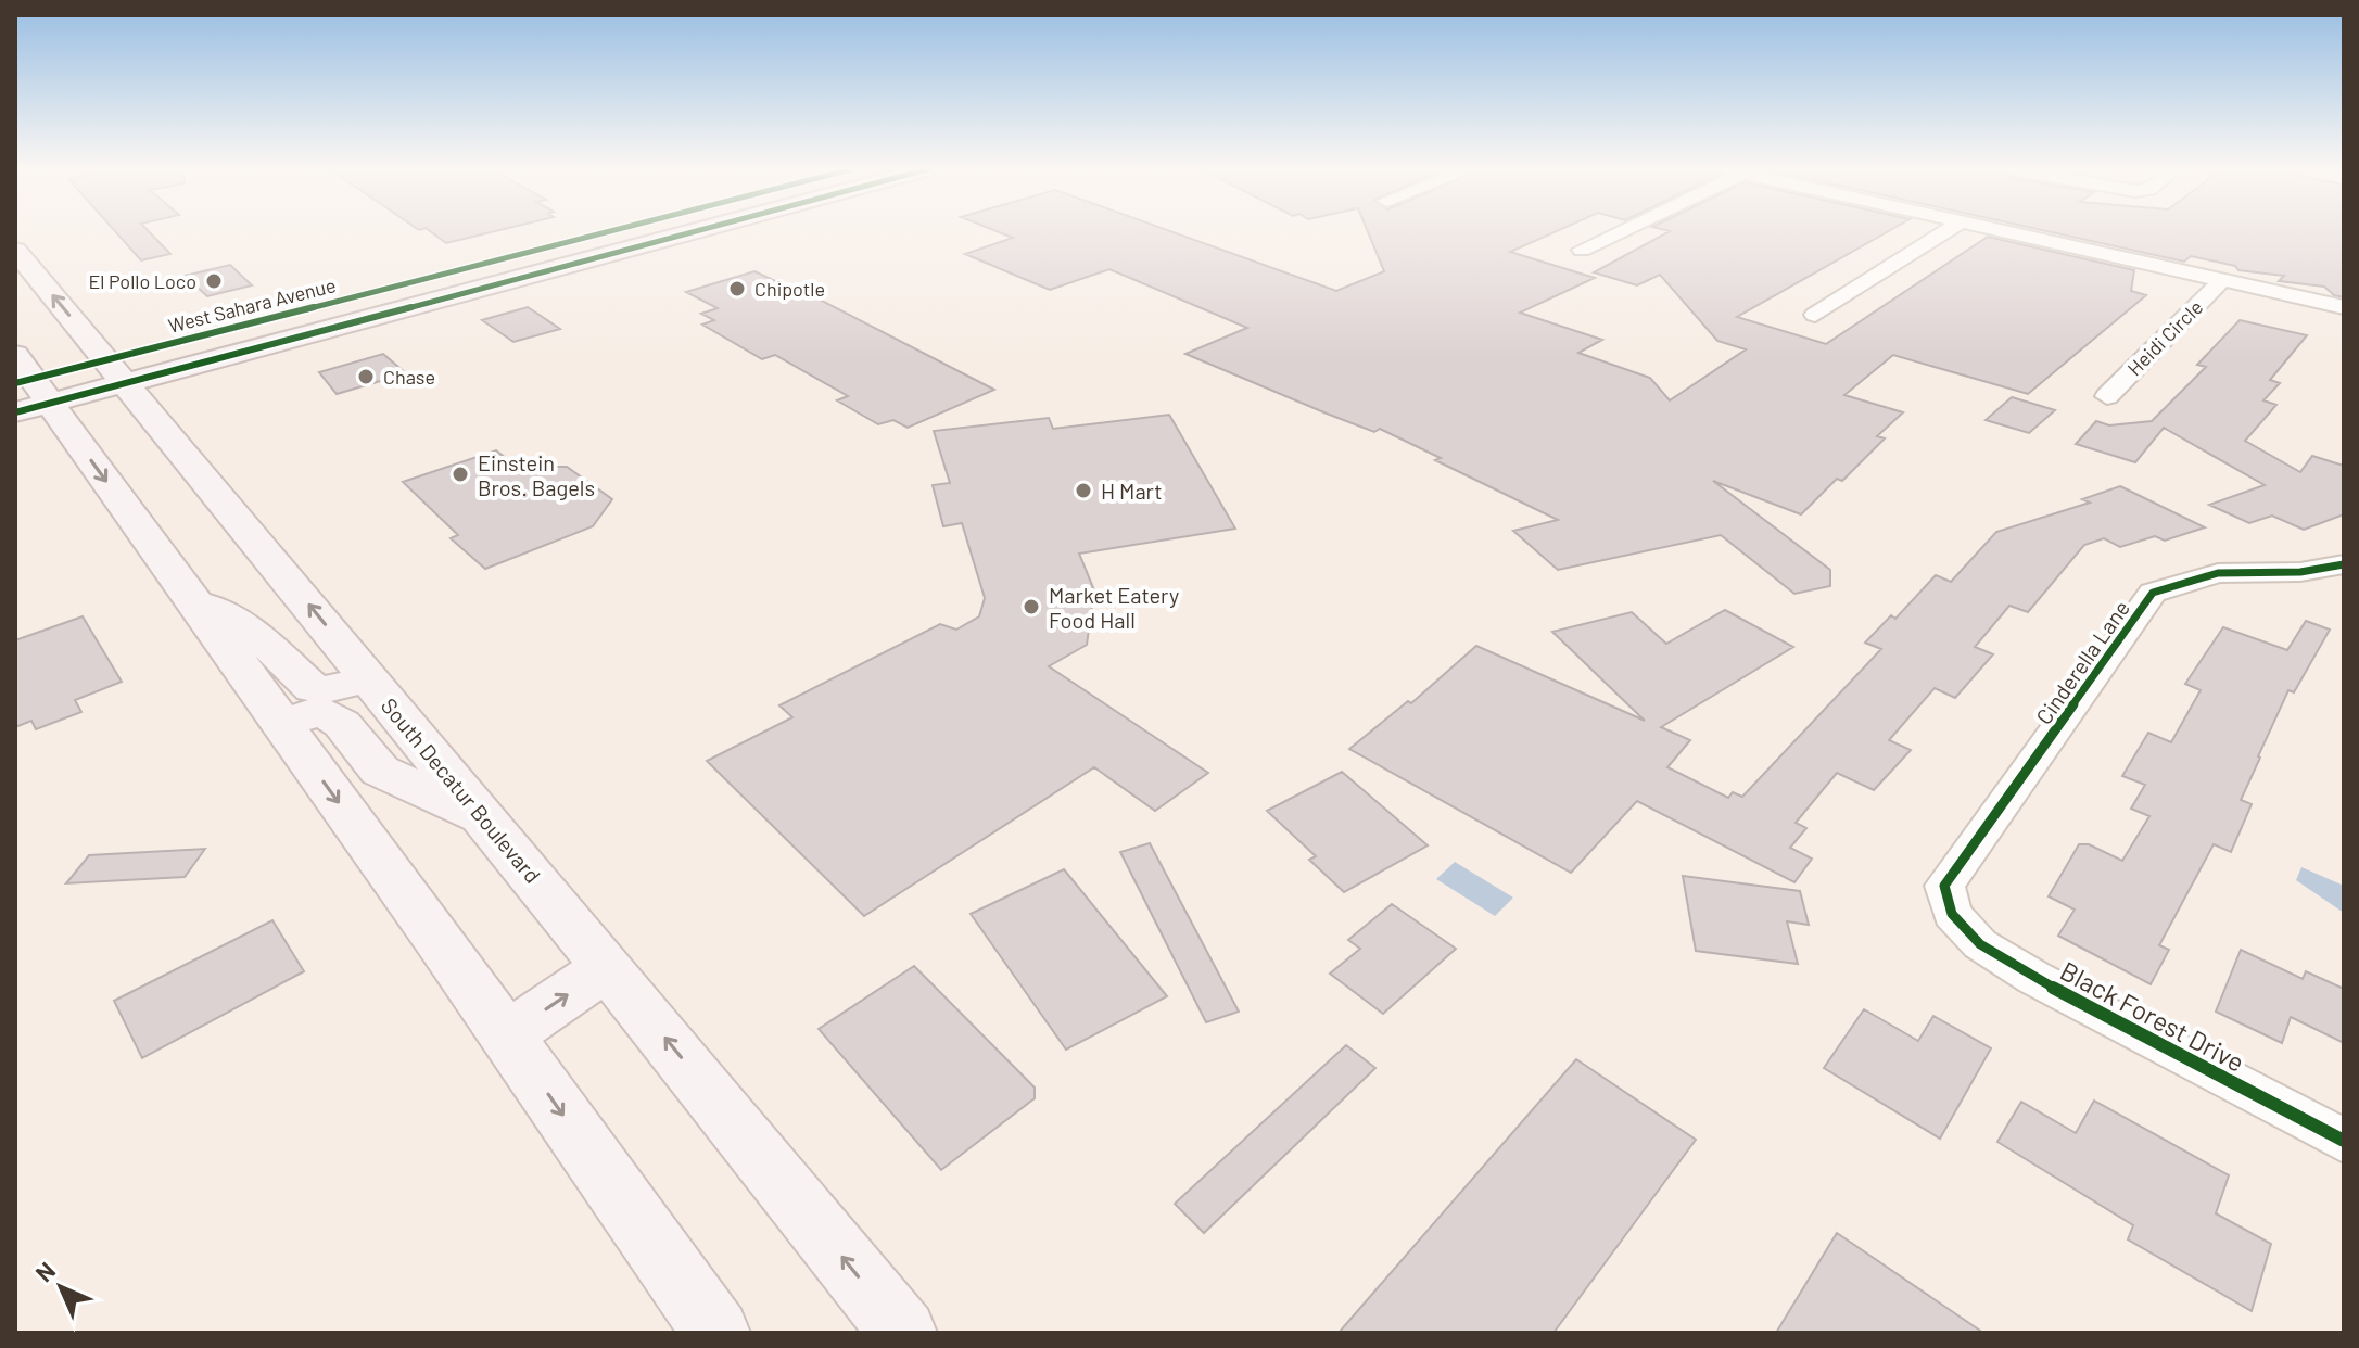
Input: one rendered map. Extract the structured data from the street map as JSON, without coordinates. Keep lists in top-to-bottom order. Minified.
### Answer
{"streets":{"main road":["West Sahara Avenue","South Decatur Boulevard"],"street":["Heidi Circle","Cinderella Lane","Black Forest Drive"]},"crossings":[["West Sahara Avenue","South Decatur Boulevard"],["Cinderella Lane","Black Forest Drive"]],"places":["El Pollo Loco","Chipotle","Chase","Einstein Bros. Bagels","H Mart","Market Eatery Food Hall"],"north":"top left"}
